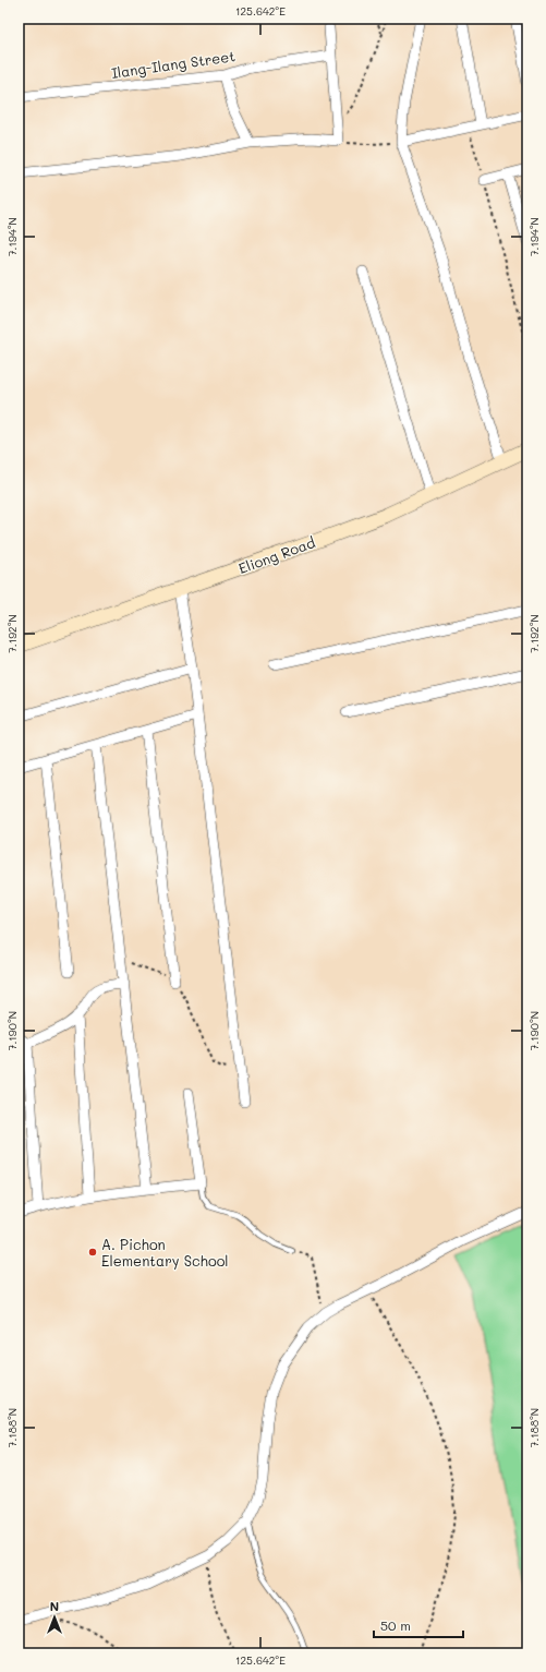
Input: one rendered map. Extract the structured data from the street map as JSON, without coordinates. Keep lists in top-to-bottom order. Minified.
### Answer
{"streets":{"main road":["Eliong Road"],"street":["Ilang-Ilang Street"]},"places":["A. Pichon Elementary School"],"scale_bar":"50 m","north":"top","coordinates":["125.642°E","7.194°N","7.192°N","7.190°N","7.188°N"]}
